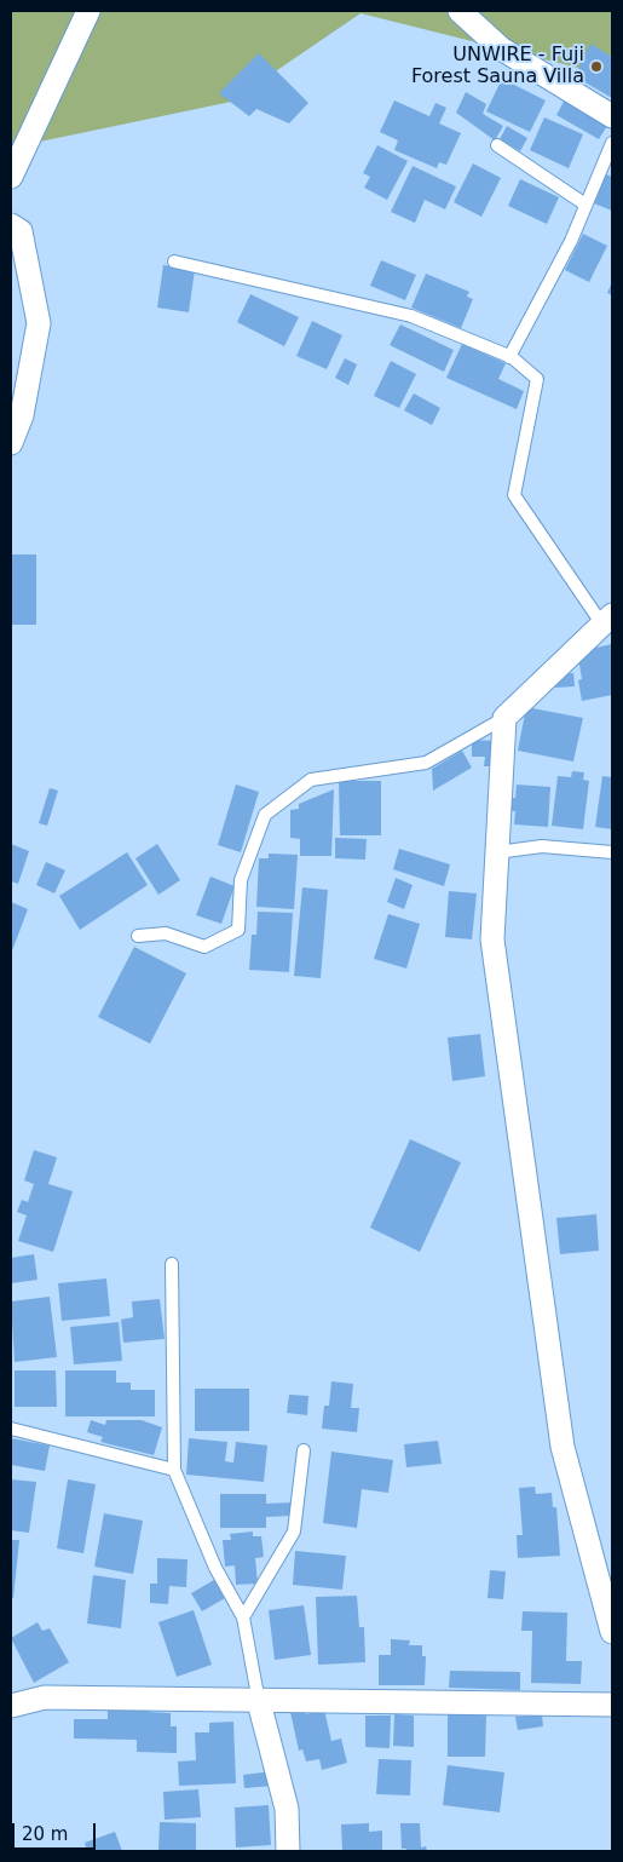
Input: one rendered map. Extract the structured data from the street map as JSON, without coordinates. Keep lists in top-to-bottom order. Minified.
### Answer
{"places":["UNWIRE - Fuji Forest Sauna Villa"],"scale_bar":"20 m"}
